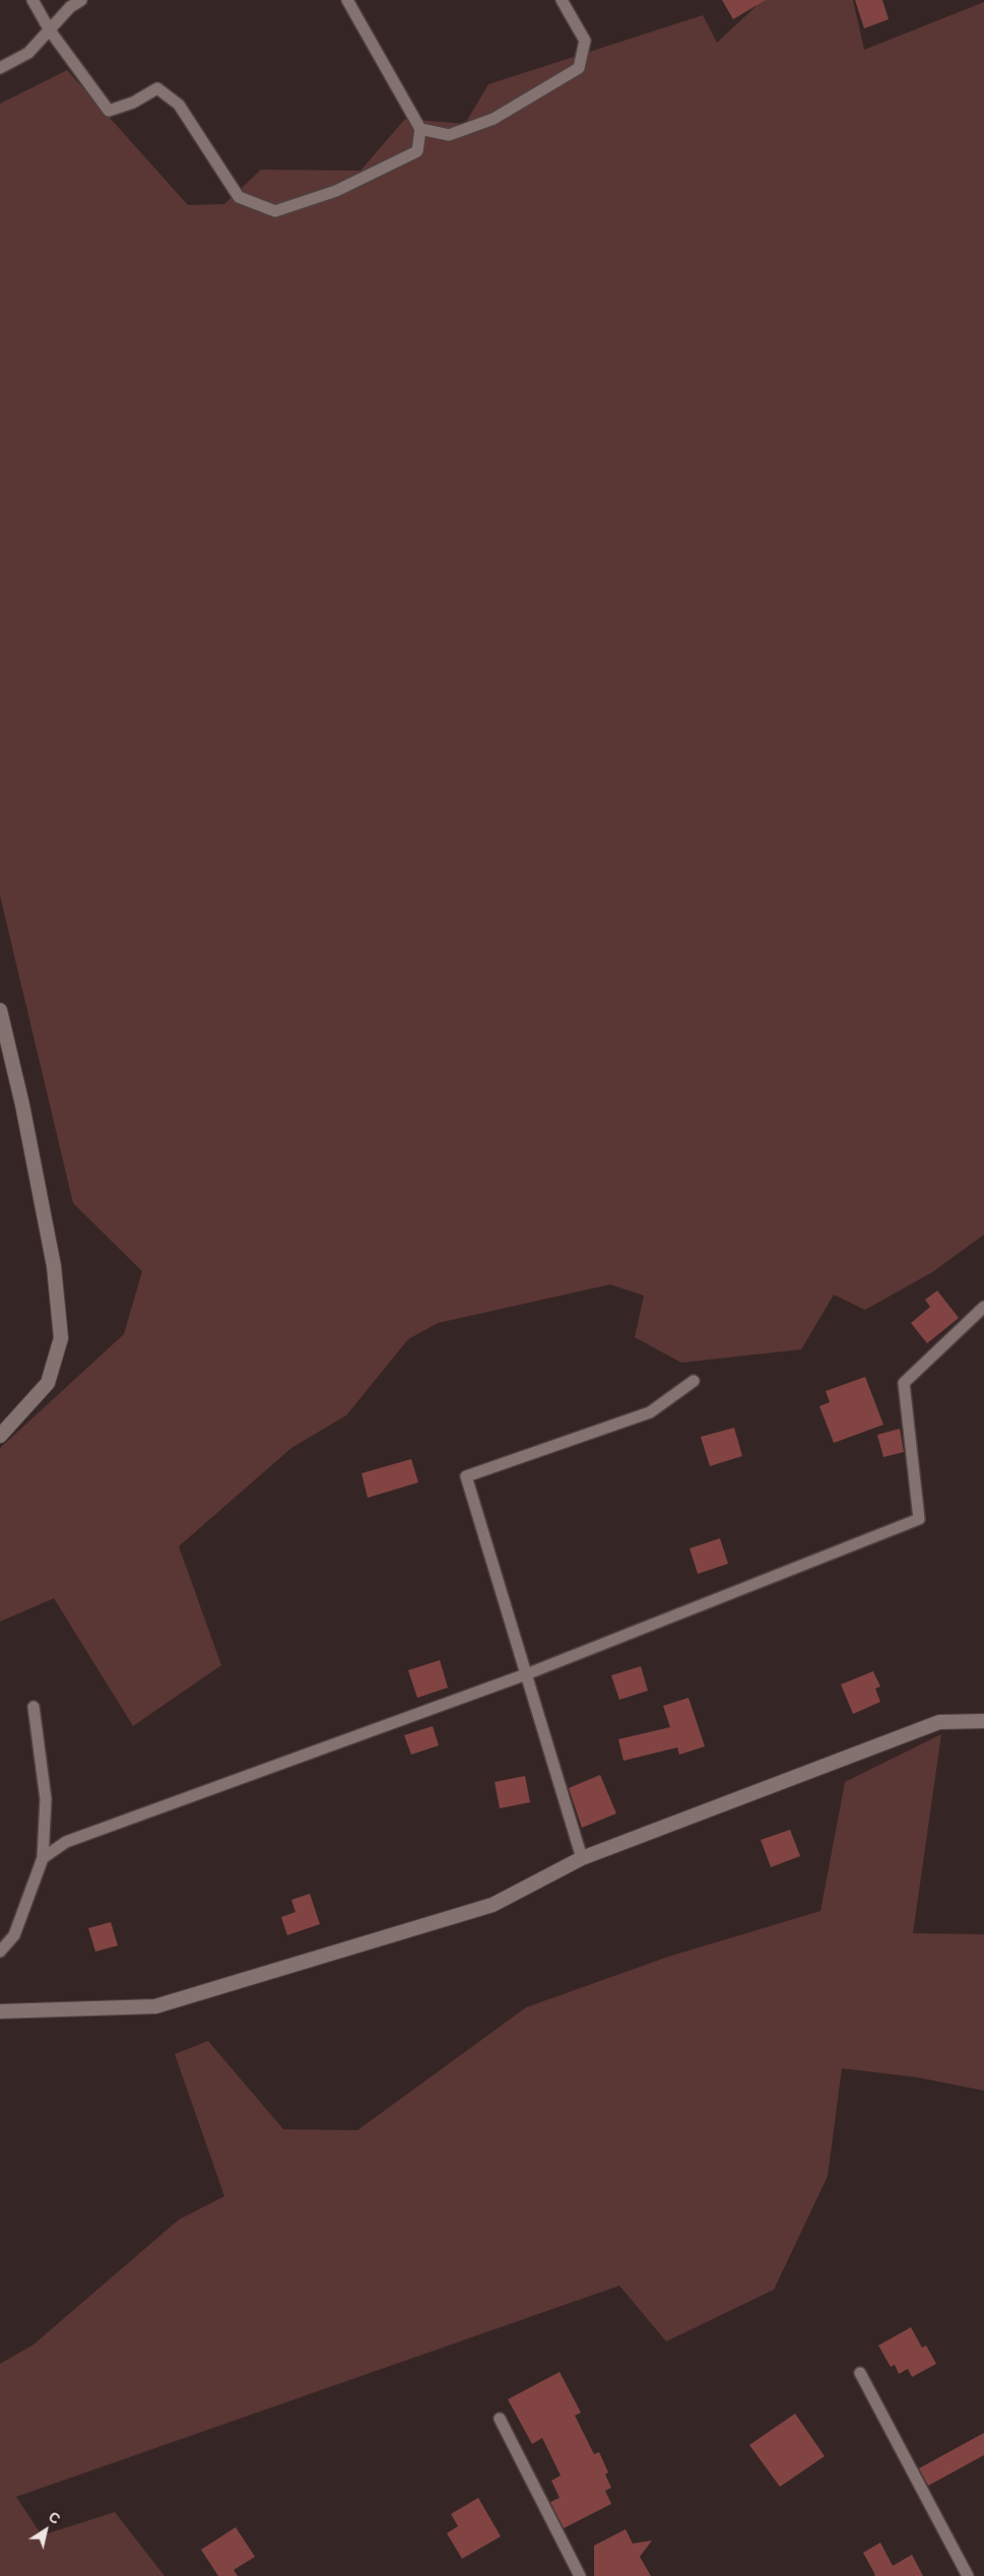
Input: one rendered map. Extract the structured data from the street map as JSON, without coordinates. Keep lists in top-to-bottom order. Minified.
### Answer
{"north":"top right"}
